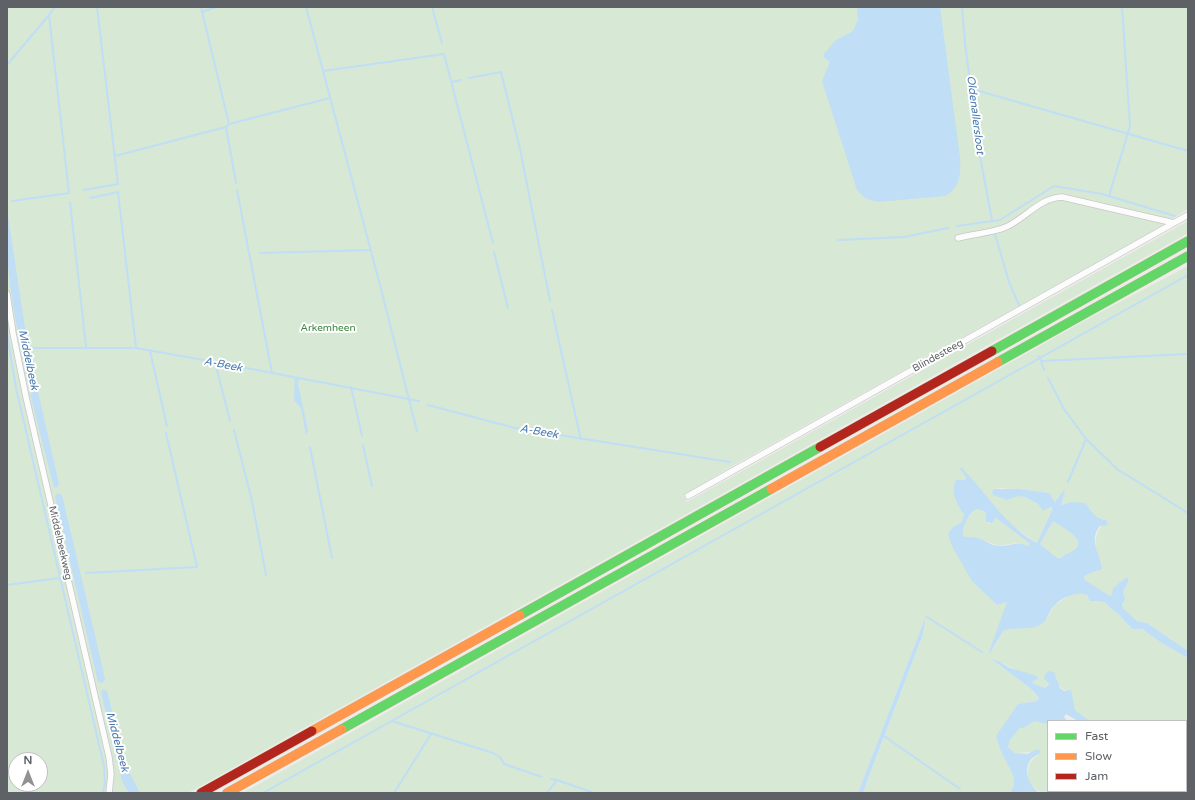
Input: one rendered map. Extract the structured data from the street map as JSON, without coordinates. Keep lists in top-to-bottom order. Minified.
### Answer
{"streets":{"street":["Blindesteeg","Middelbeekweg"]},"water":["Oldenallersloot","Middelbeek","A-Beek"],"parks":["Arkemheen"],"legend":["Fast","Slow","Jam"],"north":"top"}
